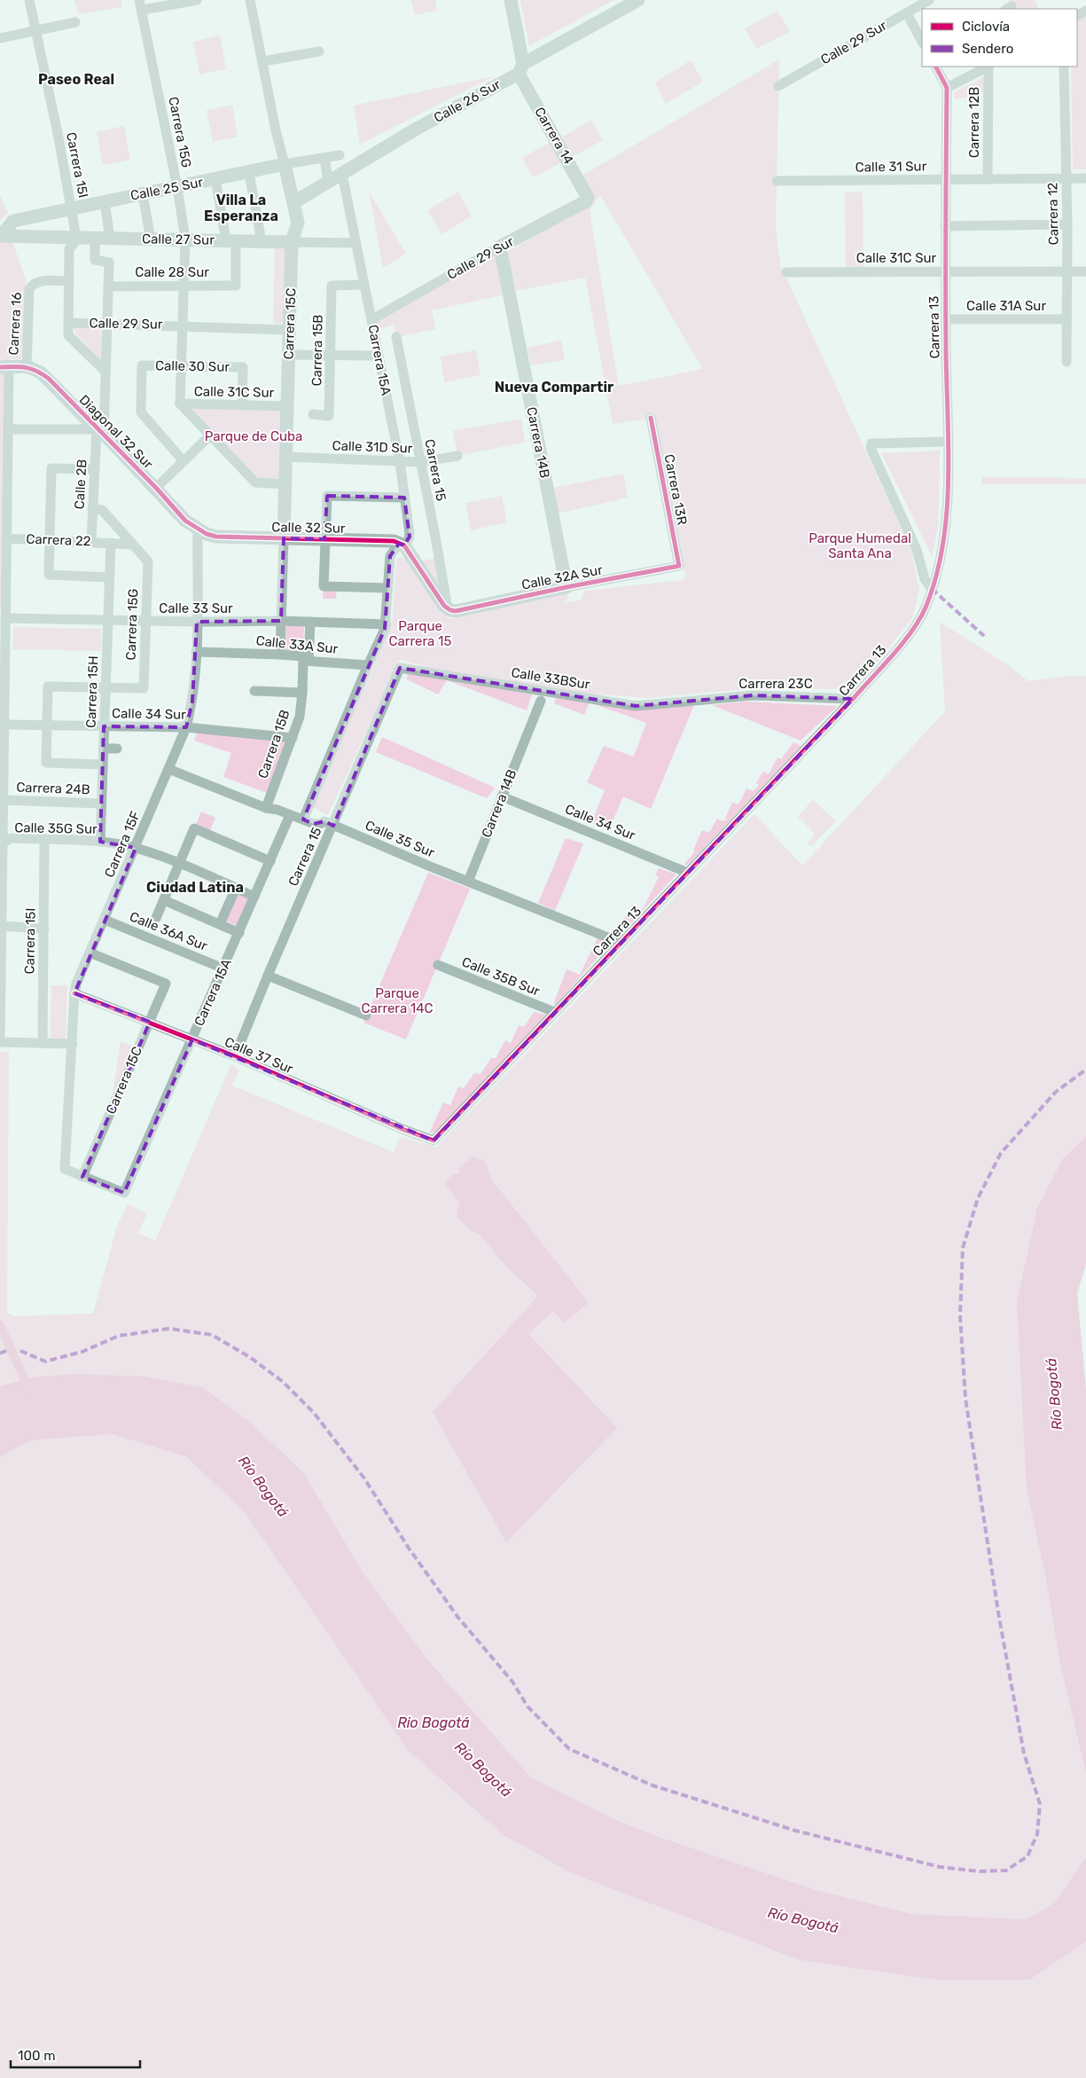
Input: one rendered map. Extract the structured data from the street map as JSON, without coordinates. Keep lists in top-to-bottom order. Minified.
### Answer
{"streets":{"street":["Calle 29 Sur","Calle 26 Sur","Carrera 12B","Carrera 15G","Carrera 14","Carrera 15I","Calle 31 Sur","Calle 25 Sur","Carrera 12","Calle 27 Sur","Calle 31C Sur","Calle 28 Sur","Calle 31A Sur","Carrera 16","Carrera 15C","Carrera 13","Carrera 15B","Carrera 15A","Calle 30 Sur","Diagonal 32 Sur","Carrera 14B","Calle 31D Sur","Carrera 15","Calle 2B","Carrera 13R","Calle 32 Sur","Carrera 22","Calle 32A Sur","Calle 33 Sur","Calle 33A Sur","Calle 33BSur","Carrera 23C","Carrera 15H","Calle 34 Sur","Carrera 24B","Calle 35G Sur","Calle 35 Sur","Carrera 15F","Calle 36A Sur","Calle 35B Sur","Calle 37 Sur"]},"crossings":[["Calle 29 Sur","Carrera 15G"],["Calle 29 Sur","Carrera 14"],["Calle 29 Sur","Carrera 15I"],["Calle 29 Sur","Carrera 15C"],["Calle 29 Sur","Carrera 15A"],["Calle 29 Sur","Carrera 14B"],["Calle 26 Sur","Carrera 14"],["Calle 26 Sur","Carrera 15C"],["Calle 26 Sur","Carrera 15A"],["Carrera 12B","Calle 31 Sur"],["Carrera 15G","Calle 25 Sur"],["Carrera 15G","Calle 27 Sur"],["Carrera 15G","Calle 31C Sur"],["Carrera 15G","Calle 28 Sur"],["Carrera 15G","Calle 30 Sur"],["Carrera 15G","Carrera 22"],["Carrera 15G","Calle 33 Sur"],["Carrera 15G","Carrera 15H"],["Carrera 15I","Calle 25 Sur"],["Carrera 15I","Calle 27 Sur"],["Carrera 15I","Carrera 16"],["Carrera 15I","Calle 35G Sur"],["Calle 31 Sur","Carrera 12"],["Calle 31 Sur","Carrera 13"],["Calle 25 Sur","Calle 27 Sur"],["Calle 25 Sur","Carrera 15C"],["Carrera 12","Calle 31C Sur"],["Carrera 12","Calle 31A Sur"],["Calle 27 Sur","Calle 28 Sur"],["Calle 27 Sur","Carrera 15C"],["Calle 27 Sur","Carrera 15A"],["Calle 31C Sur","Carrera 15C"],["Calle 31C Sur","Carrera 13"],["Calle 31C Sur","Calle 30 Sur"],["Calle 31A Sur","Carrera 13"],["Carrera 16","Diagonal 32 Sur"],["Carrera 16","Carrera 22"],["Carrera 16","Calle 33 Sur"],["Carrera 16","Calle 34 Sur"],["Carrera 16","Carrera 24B"],["Carrera 16","Calle 35G Sur"],["Carrera 15C","Carrera 15A"],["Carrera 15C","Calle 31D Sur"],["Carrera 15C","Calle 32 Sur"],["Carrera 15C","Calle 33 Sur"],["Carrera 15C","Calle 33A Sur"],["Carrera 15C","Carrera 15F"],["Carrera 15C","Calle 37 Sur"],["Carrera 13","Carrera 23C"],["Carrera 13","Calle 34 Sur"],["Carrera 13","Calle 35 Sur"],["Carrera 13","Calle 35B Sur"],["Carrera 13","Calle 37 Sur"],["Carrera 15B","Carrera 15A"],["Carrera 15B","Calle 33 Sur"],["Carrera 15B","Calle 33A Sur"],["Carrera 15B","Calle 34 Sur"],["Carrera 15B","Calle 35 Sur"],["Carrera 15A","Calle 31D Sur"],["Carrera 15A","Calle 32 Sur"],["Carrera 15A","Calle 33 Sur"],["Carrera 15A","Calle 33A Sur"],["Carrera 15A","Calle 35 Sur"],["Carrera 15A","Carrera 15F"],["Carrera 15A","Calle 36A Sur"],["Carrera 15A","Calle 37 Sur"],["Diagonal 32 Sur","Calle 2B"],["Diagonal 32 Sur","Calle 32 Sur"],["Diagonal 32 Sur","Carrera 15F"],["Carrera 14B","Calle 32A Sur"],["Carrera 14B","Calle 34 Sur"],["Carrera 14B","Calle 35 Sur"],["Calle 31D Sur","Carrera 15"],["Carrera 15","Calle 32A Sur"],["Carrera 15","Calle 33BSur"],["Carrera 15","Calle 35 Sur"],["Carrera 15","Calle 37 Sur"],["Calle 2B","Carrera 22"],["Carrera 13R","Calle 32A Sur"],["Calle 32 Sur","Carrera 15F"],["Carrera 22","Carrera 15H"],["Calle 33 Sur","Carrera 15H"],["Calle 33 Sur","Carrera 15F"],["Calle 33A Sur","Carrera 15F"],["Calle 33BSur","Carrera 23C"],["Carrera 15H","Calle 34 Sur"],["Carrera 15H","Carrera 24B"],["Carrera 15H","Calle 35G Sur"],["Calle 34 Sur","Carrera 15F"],["Calle 35G Sur","Carrera 15F"],["Calle 35 Sur","Carrera 15F"],["Carrera 15F","Calle 36A Sur"],["Carrera 15F","Calle 37 Sur"]],"districts":["Paseo Real","Villa La Esperanza","Nueva Compartir","Ciudad Latina"],"water":["Río Bogotá","Rio Bogotá"],"parks":["Parque de Cuba","Parque Humedal Santa Ana","Parque Carrera 15","Parque Carrera 14C"],"legend":["Ciclovía","Sendero"],"scale_bar":"100 m"}
